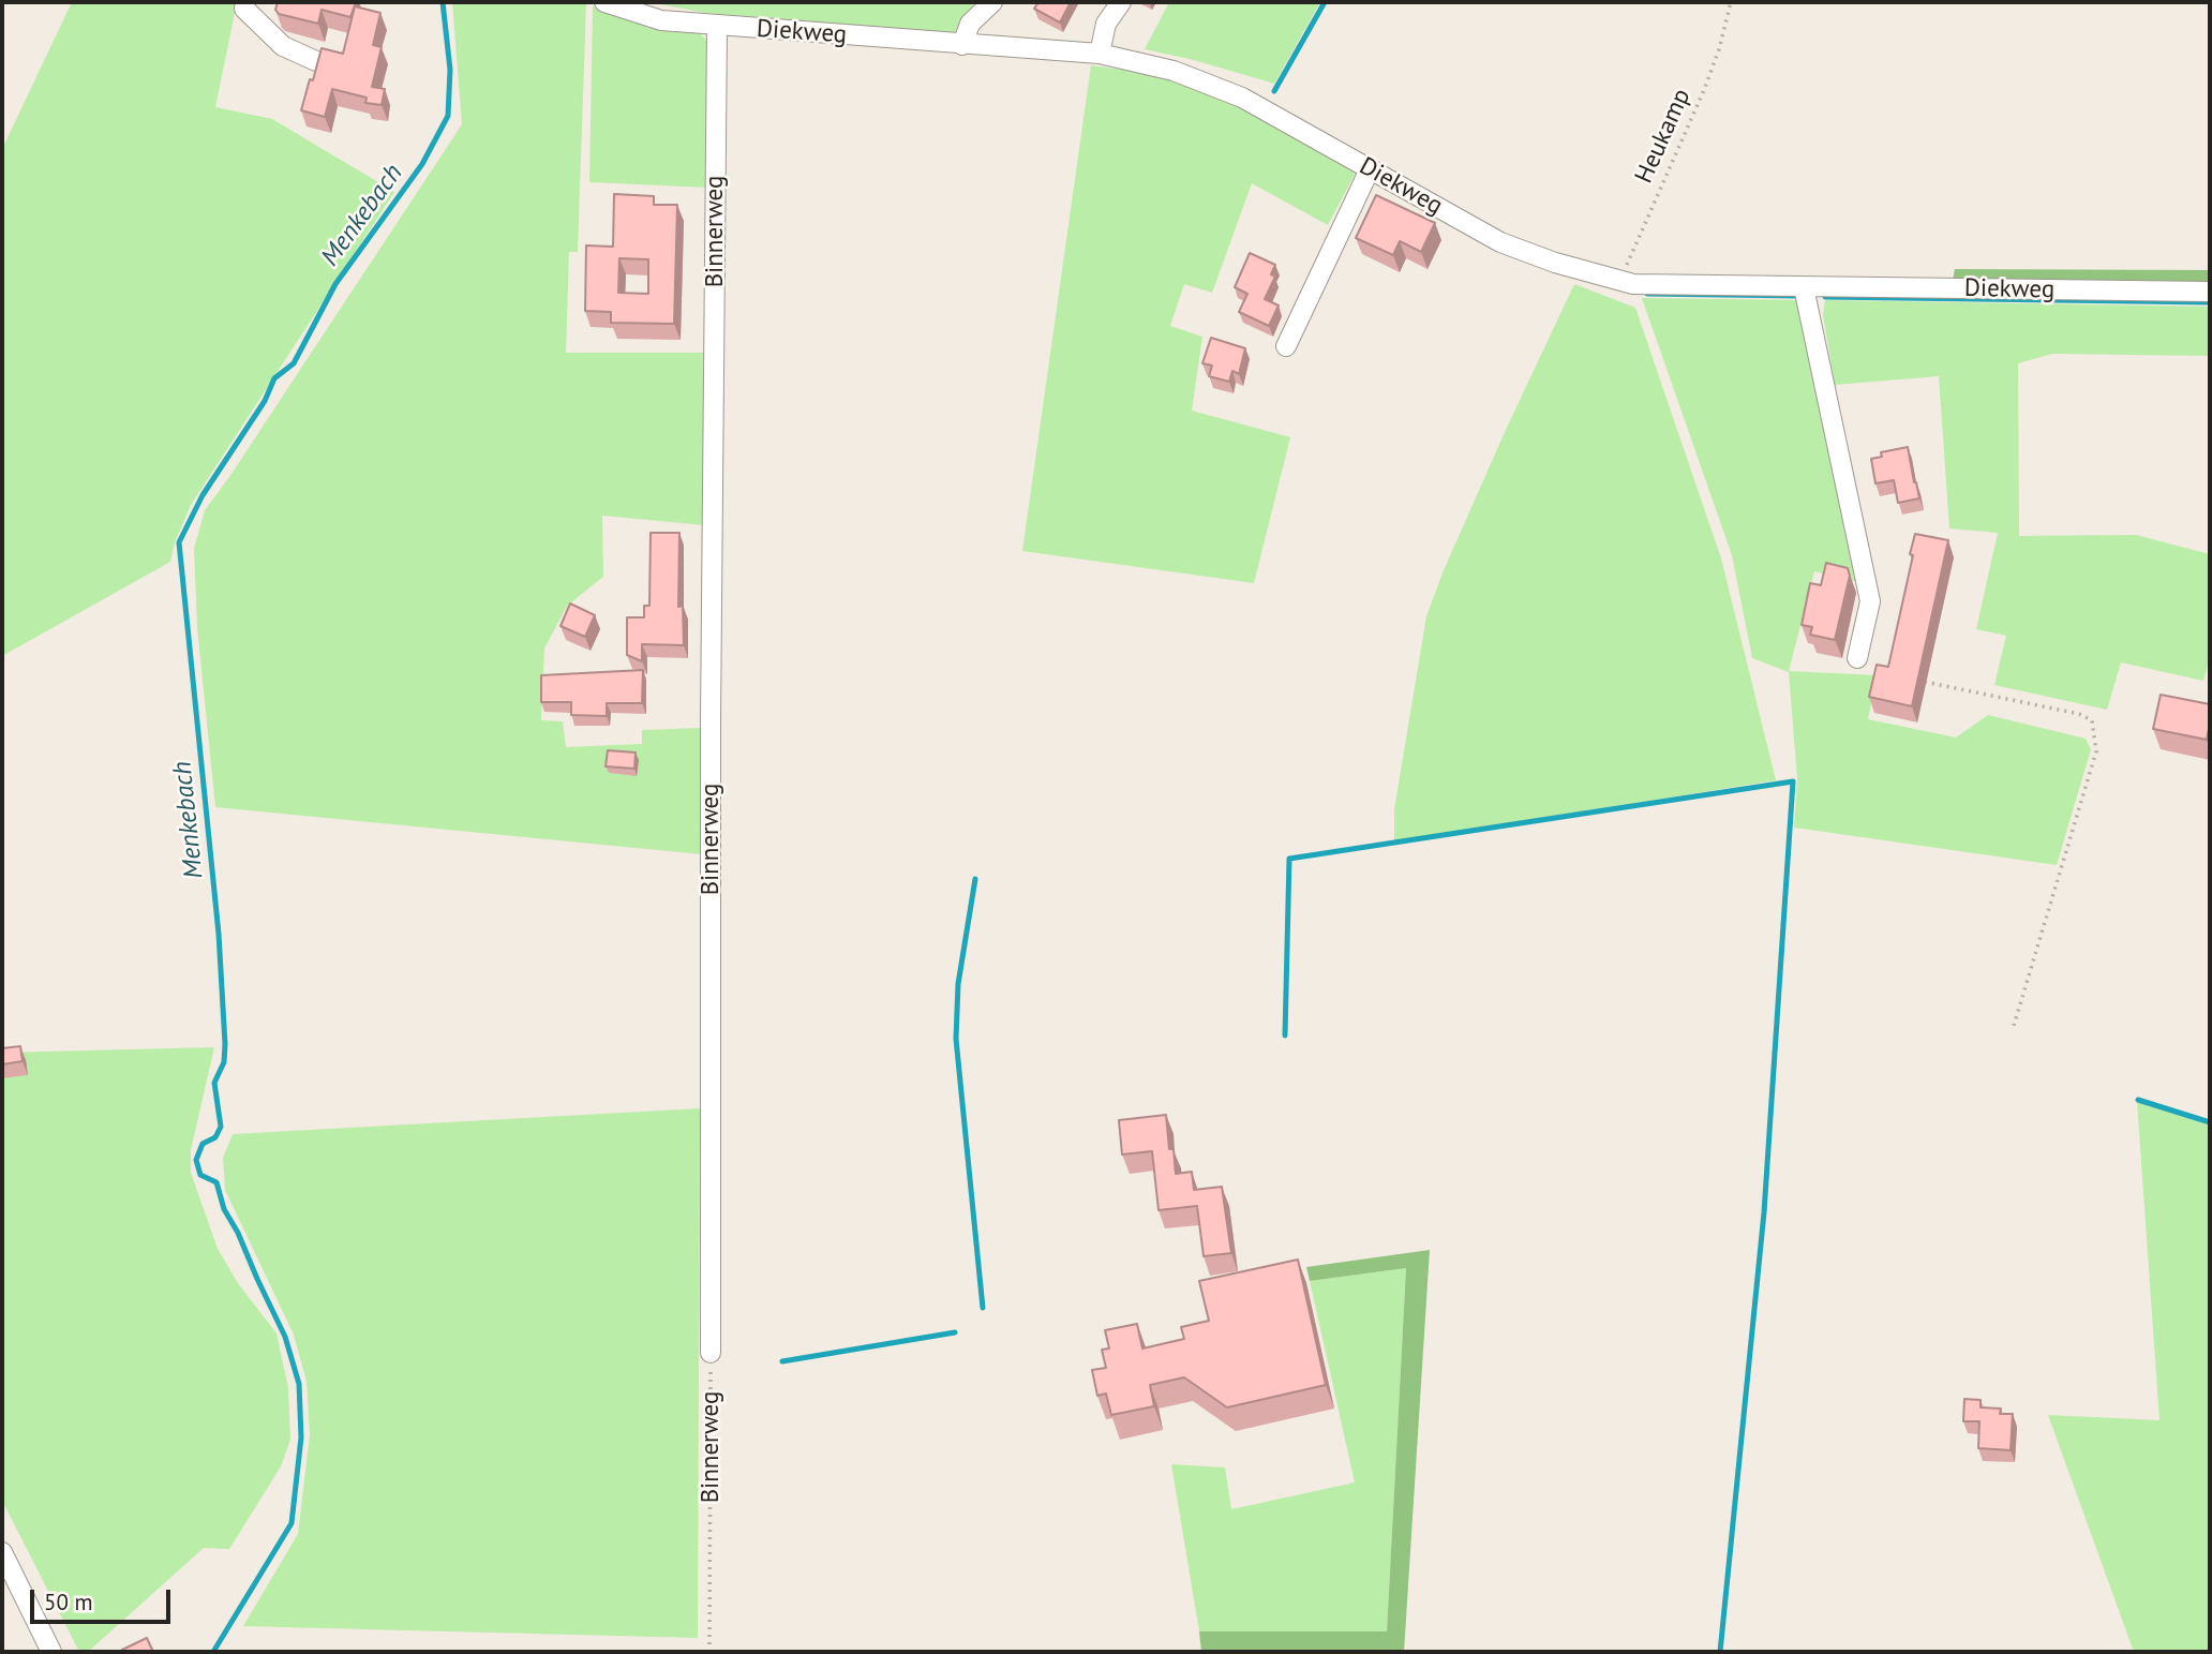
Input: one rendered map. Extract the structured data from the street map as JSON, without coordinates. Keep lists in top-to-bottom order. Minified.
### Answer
{"streets":{"street":["Diekweg","Binnerweg"],"path":["Heukamp"]},"crossings":[["Diekweg","Heukamp"],["Diekweg","Binnerweg"]],"water":["Menkebach"],"scale_bar":"50 m"}
